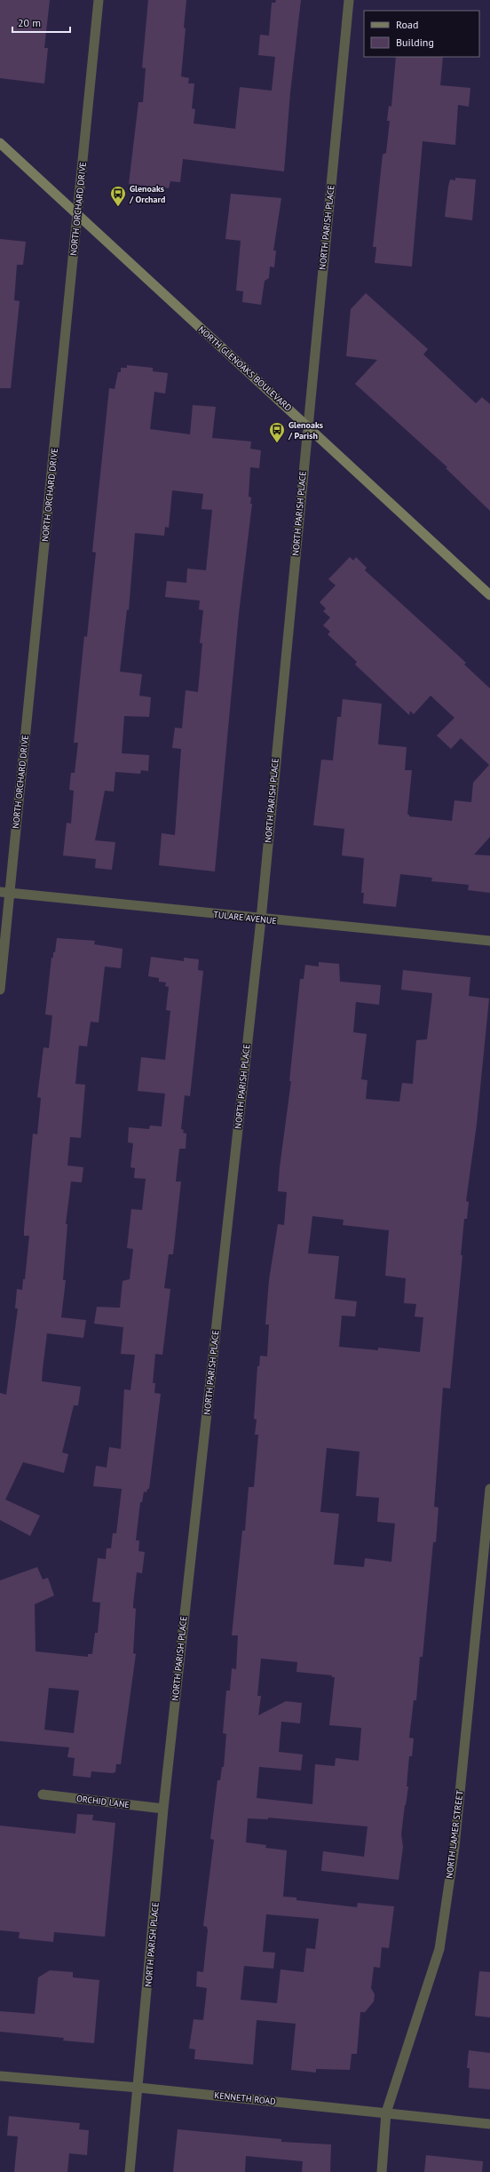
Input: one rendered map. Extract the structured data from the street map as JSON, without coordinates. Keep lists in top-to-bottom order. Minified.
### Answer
{"streets":{"main road":["NORTH GLENOAKS BOULEVARD"],"street":["NORTH ORCHARD DRIVE","NORTH PARISH PLACE","TULARE AVENUE","ORCHID LANE","NORTH LAMER STREET","KENNETH ROAD"]},"crossings":[["NORTH ORCHARD DRIVE","NORTH GLENOAKS BOULEVARD"],["NORTH ORCHARD DRIVE","TULARE AVENUE"],["NORTH PARISH PLACE","NORTH GLENOAKS BOULEVARD"],["NORTH PARISH PLACE","TULARE AVENUE"],["NORTH PARISH PLACE","ORCHID LANE"],["NORTH PARISH PLACE","KENNETH ROAD"],["NORTH LAMER STREET","KENNETH ROAD"]],"places":{"bus stop":["Glenoaks / Orchard","Glenoaks / Parish"]},"legend":["Road","Building"],"scale_bar":"20 m"}
